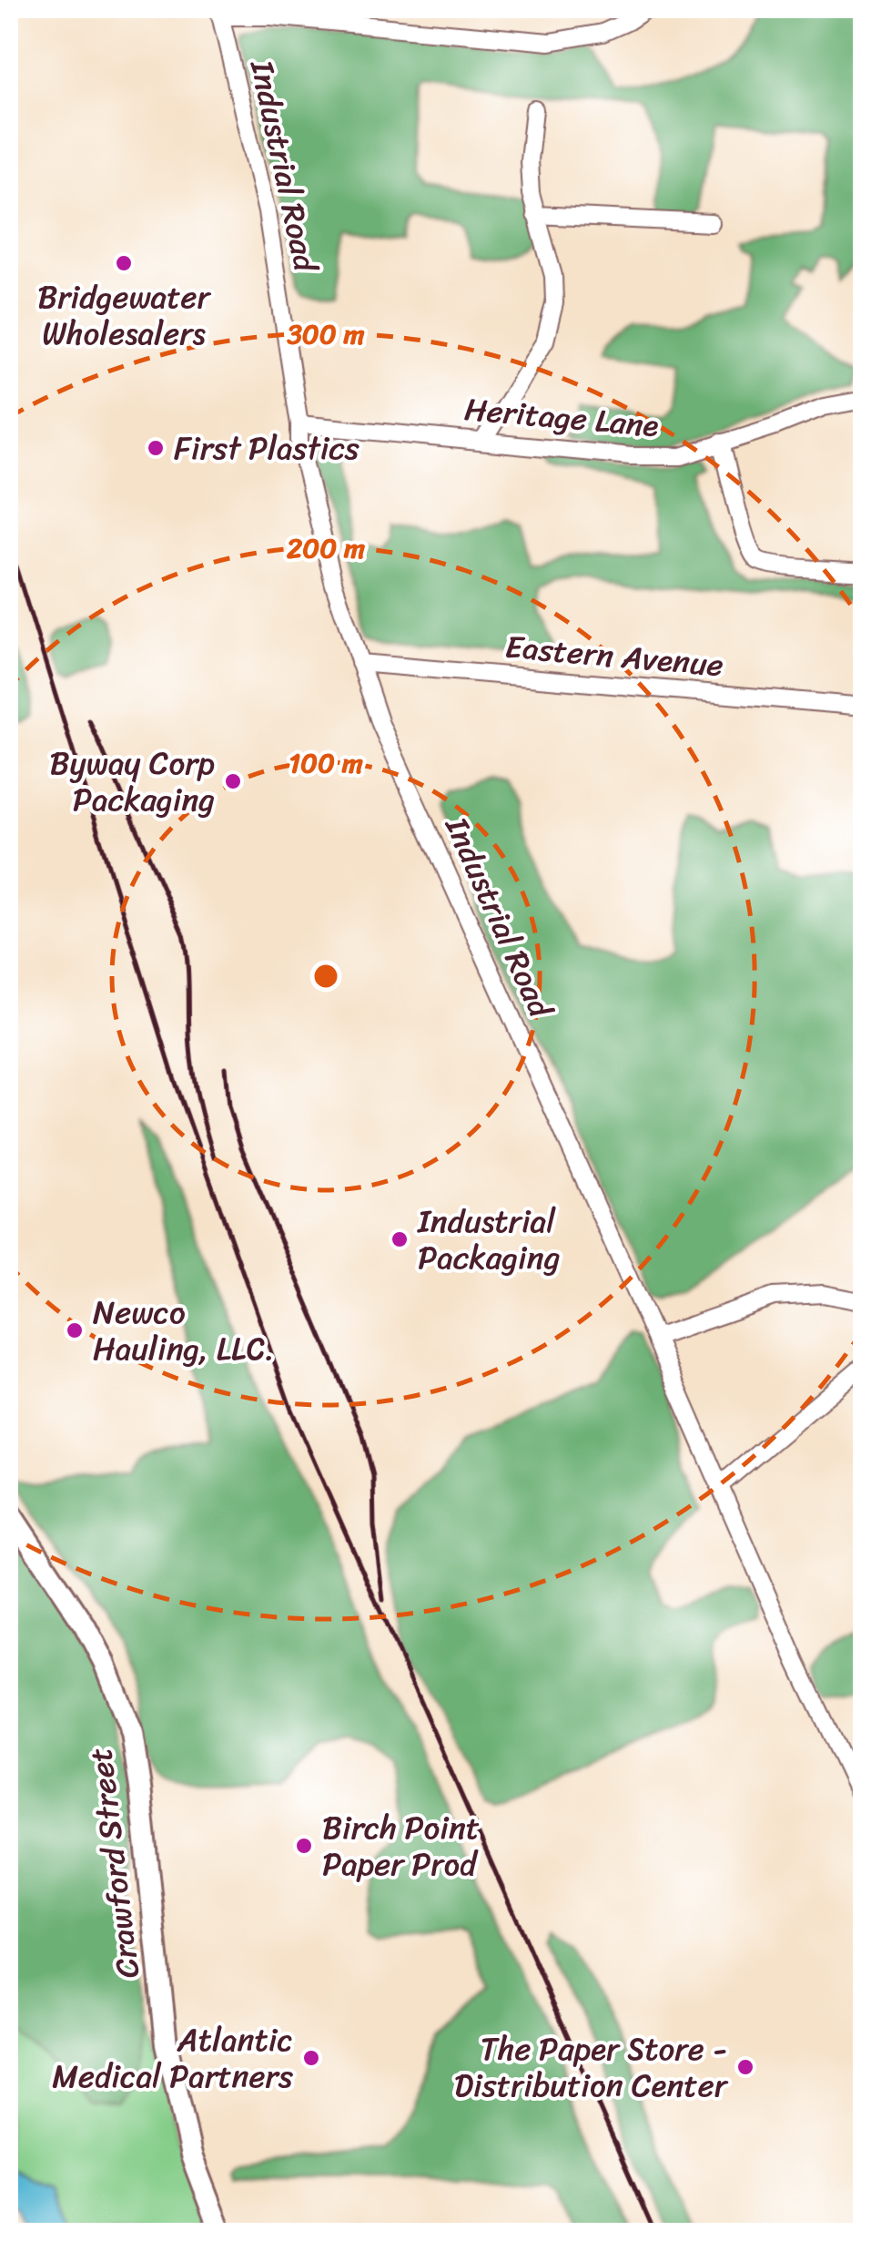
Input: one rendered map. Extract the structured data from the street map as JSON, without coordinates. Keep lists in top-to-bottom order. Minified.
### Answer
{"streets":{"main road":["Crawford Street"],"street":["Industrial Road","Heritage Lane","Eastern Avenue"]},"crossings":[["Industrial Road","Heritage Lane"],["Industrial Road","Eastern Avenue"]],"places":["Bridgewater Wholesalers","First Plastics","Byway Corp Packaging","Industrial Packaging","Newco Hauling, LLC.","Birch Point Paper Prod","Atlantic Medical Partners","The Paper Store - Distribution Center"],"rings":["300 m","200 m","100 m"]}
